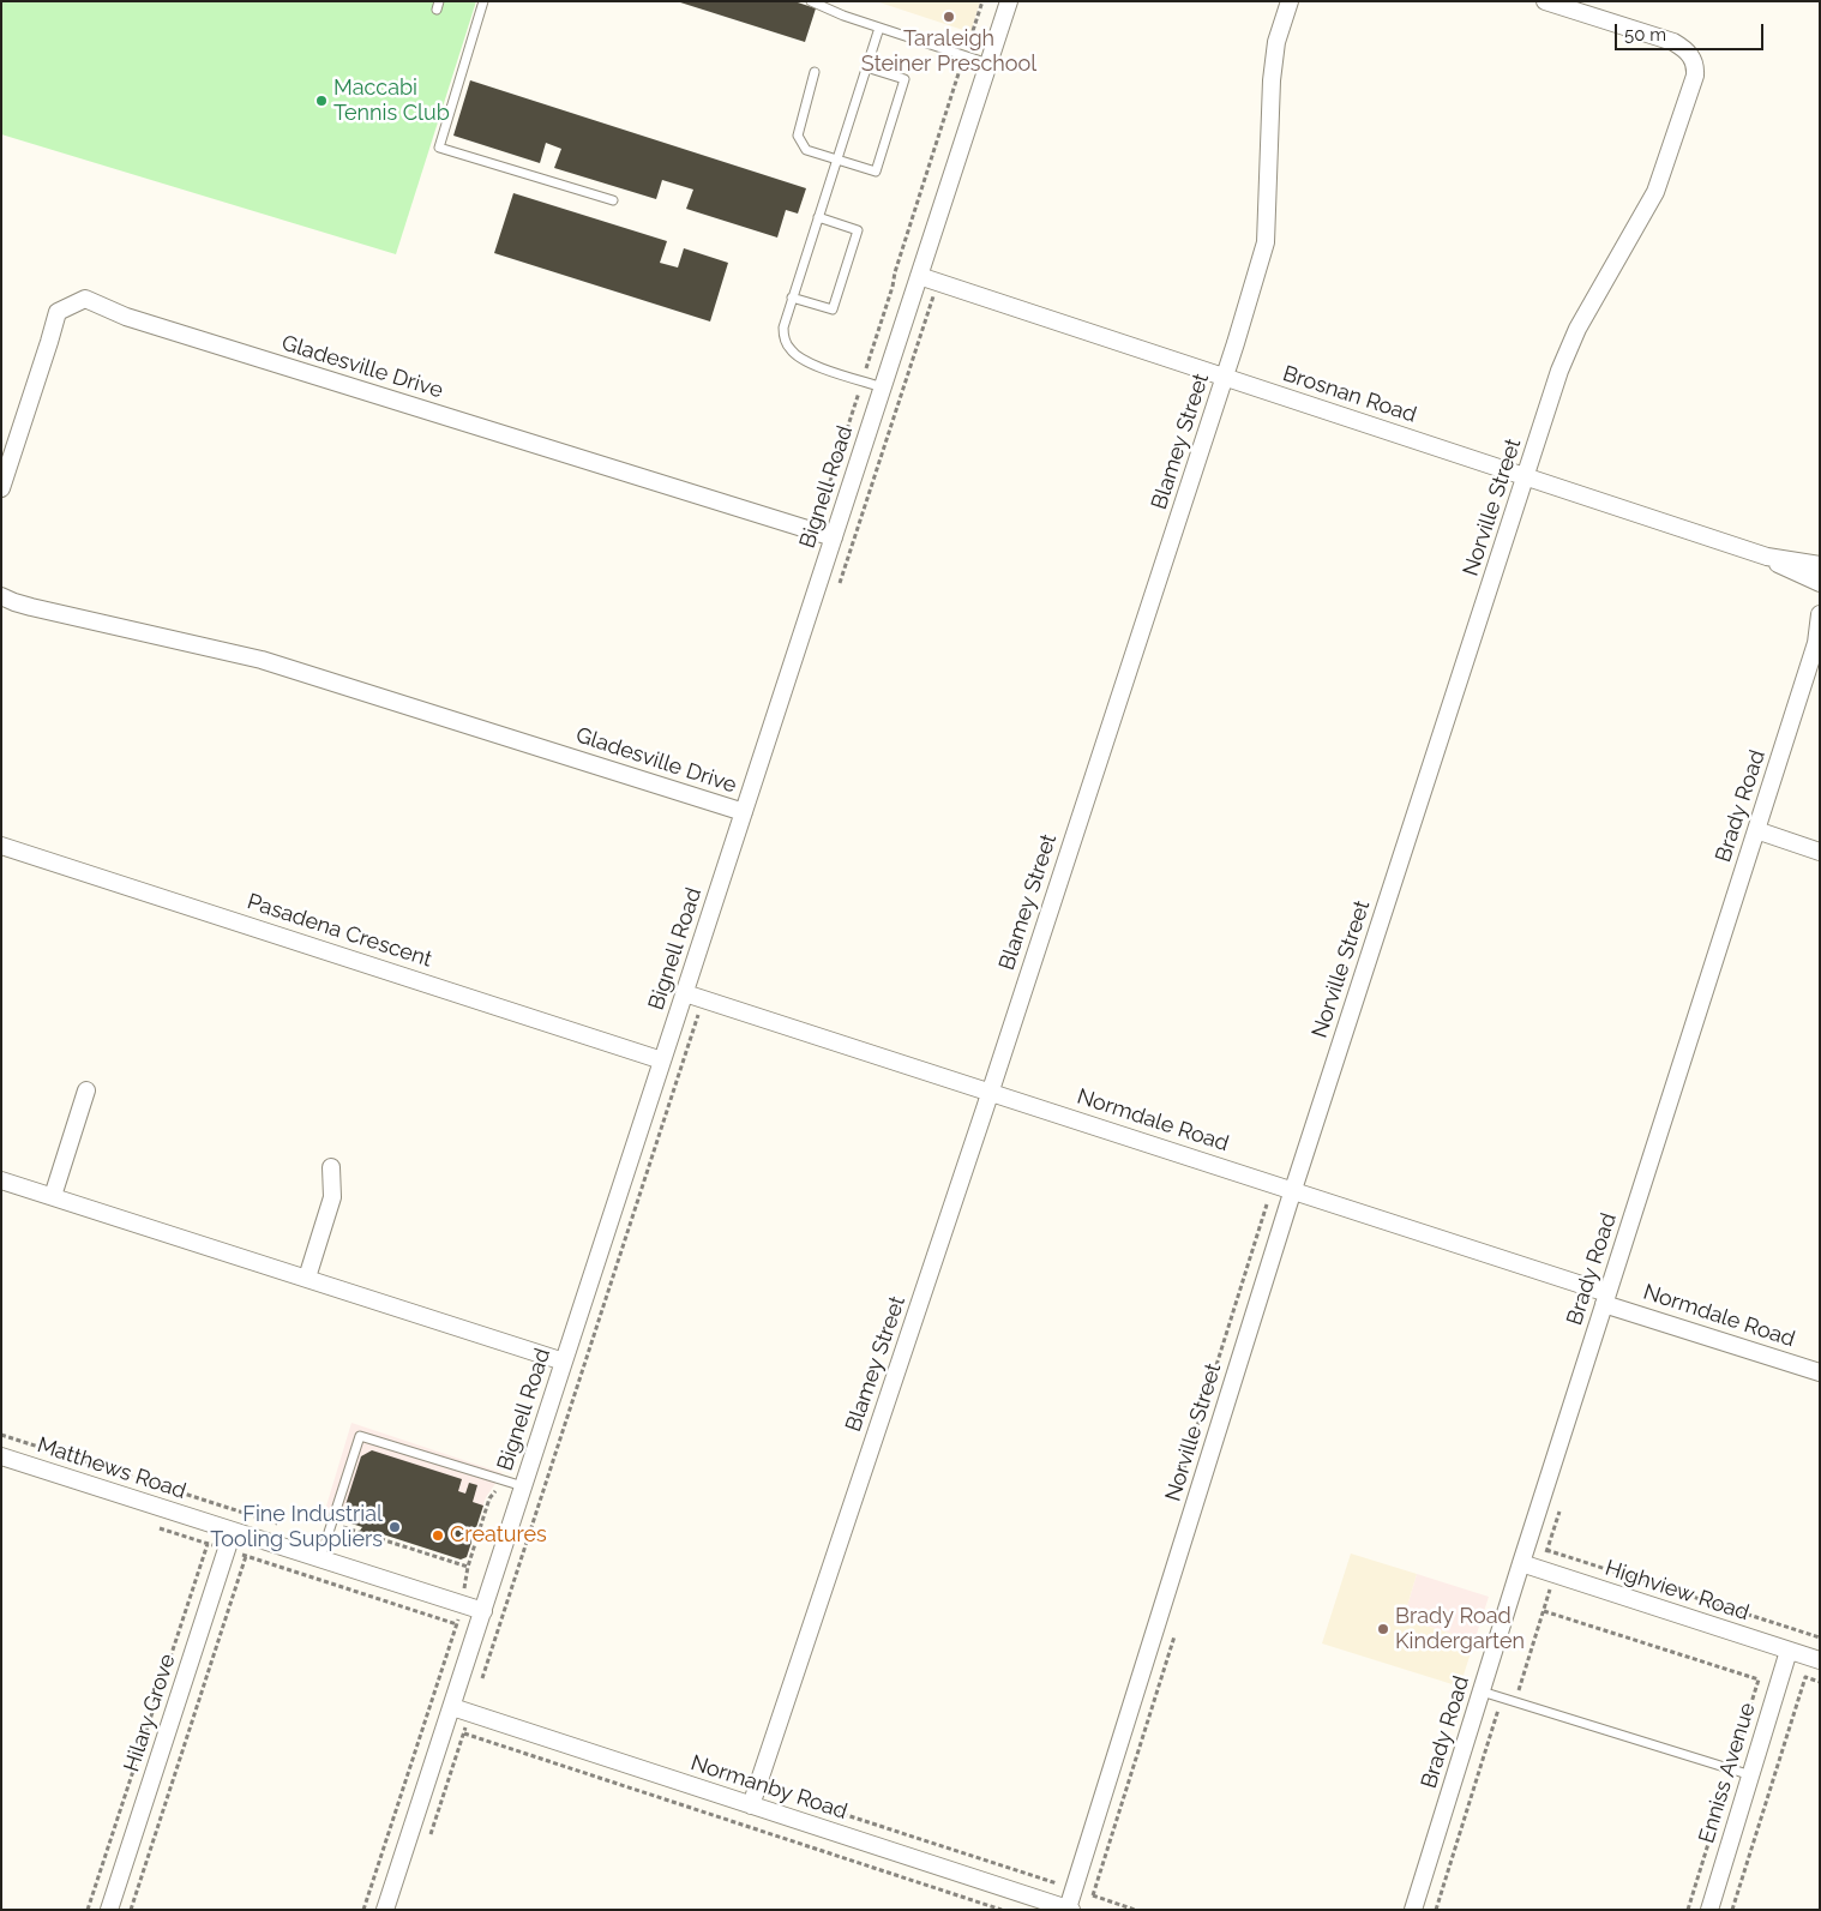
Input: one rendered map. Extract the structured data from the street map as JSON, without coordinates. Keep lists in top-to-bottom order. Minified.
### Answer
{"streets":{"street":["Gladesville Drive","Brosnan Road","Blamey Street","Bignell Road","Norville Street","Brady Road","Pasadena Crescent","Normdale Road","Matthews Road","Highview Road","Hilary Grove","Enniss Avenue","Normanby Road"]},"crossings":[["Gladesville Drive","Bignell Road"],["Brosnan Road","Blamey Street"],["Brosnan Road","Bignell Road"],["Brosnan Road","Norville Street"],["Blamey Street","Normdale Road"],["Blamey Street","Normanby Road"],["Bignell Road","Pasadena Crescent"],["Bignell Road","Normdale Road"],["Bignell Road","Matthews Road"],["Bignell Road","Normanby Road"],["Norville Street","Normdale Road"],["Norville Street","Normanby Road"],["Brady Road","Normdale Road"],["Brady Road","Highview Road"],["Matthews Road","Hilary Grove"],["Highview Road","Enniss Avenue"]],"places":["Taraleigh Steiner Preschool","Maccabi Tennis Club","Fine Industrial Tooling Suppliers","Creatures","Brady Road Kindergarten"],"scale_bar":"50 m"}
